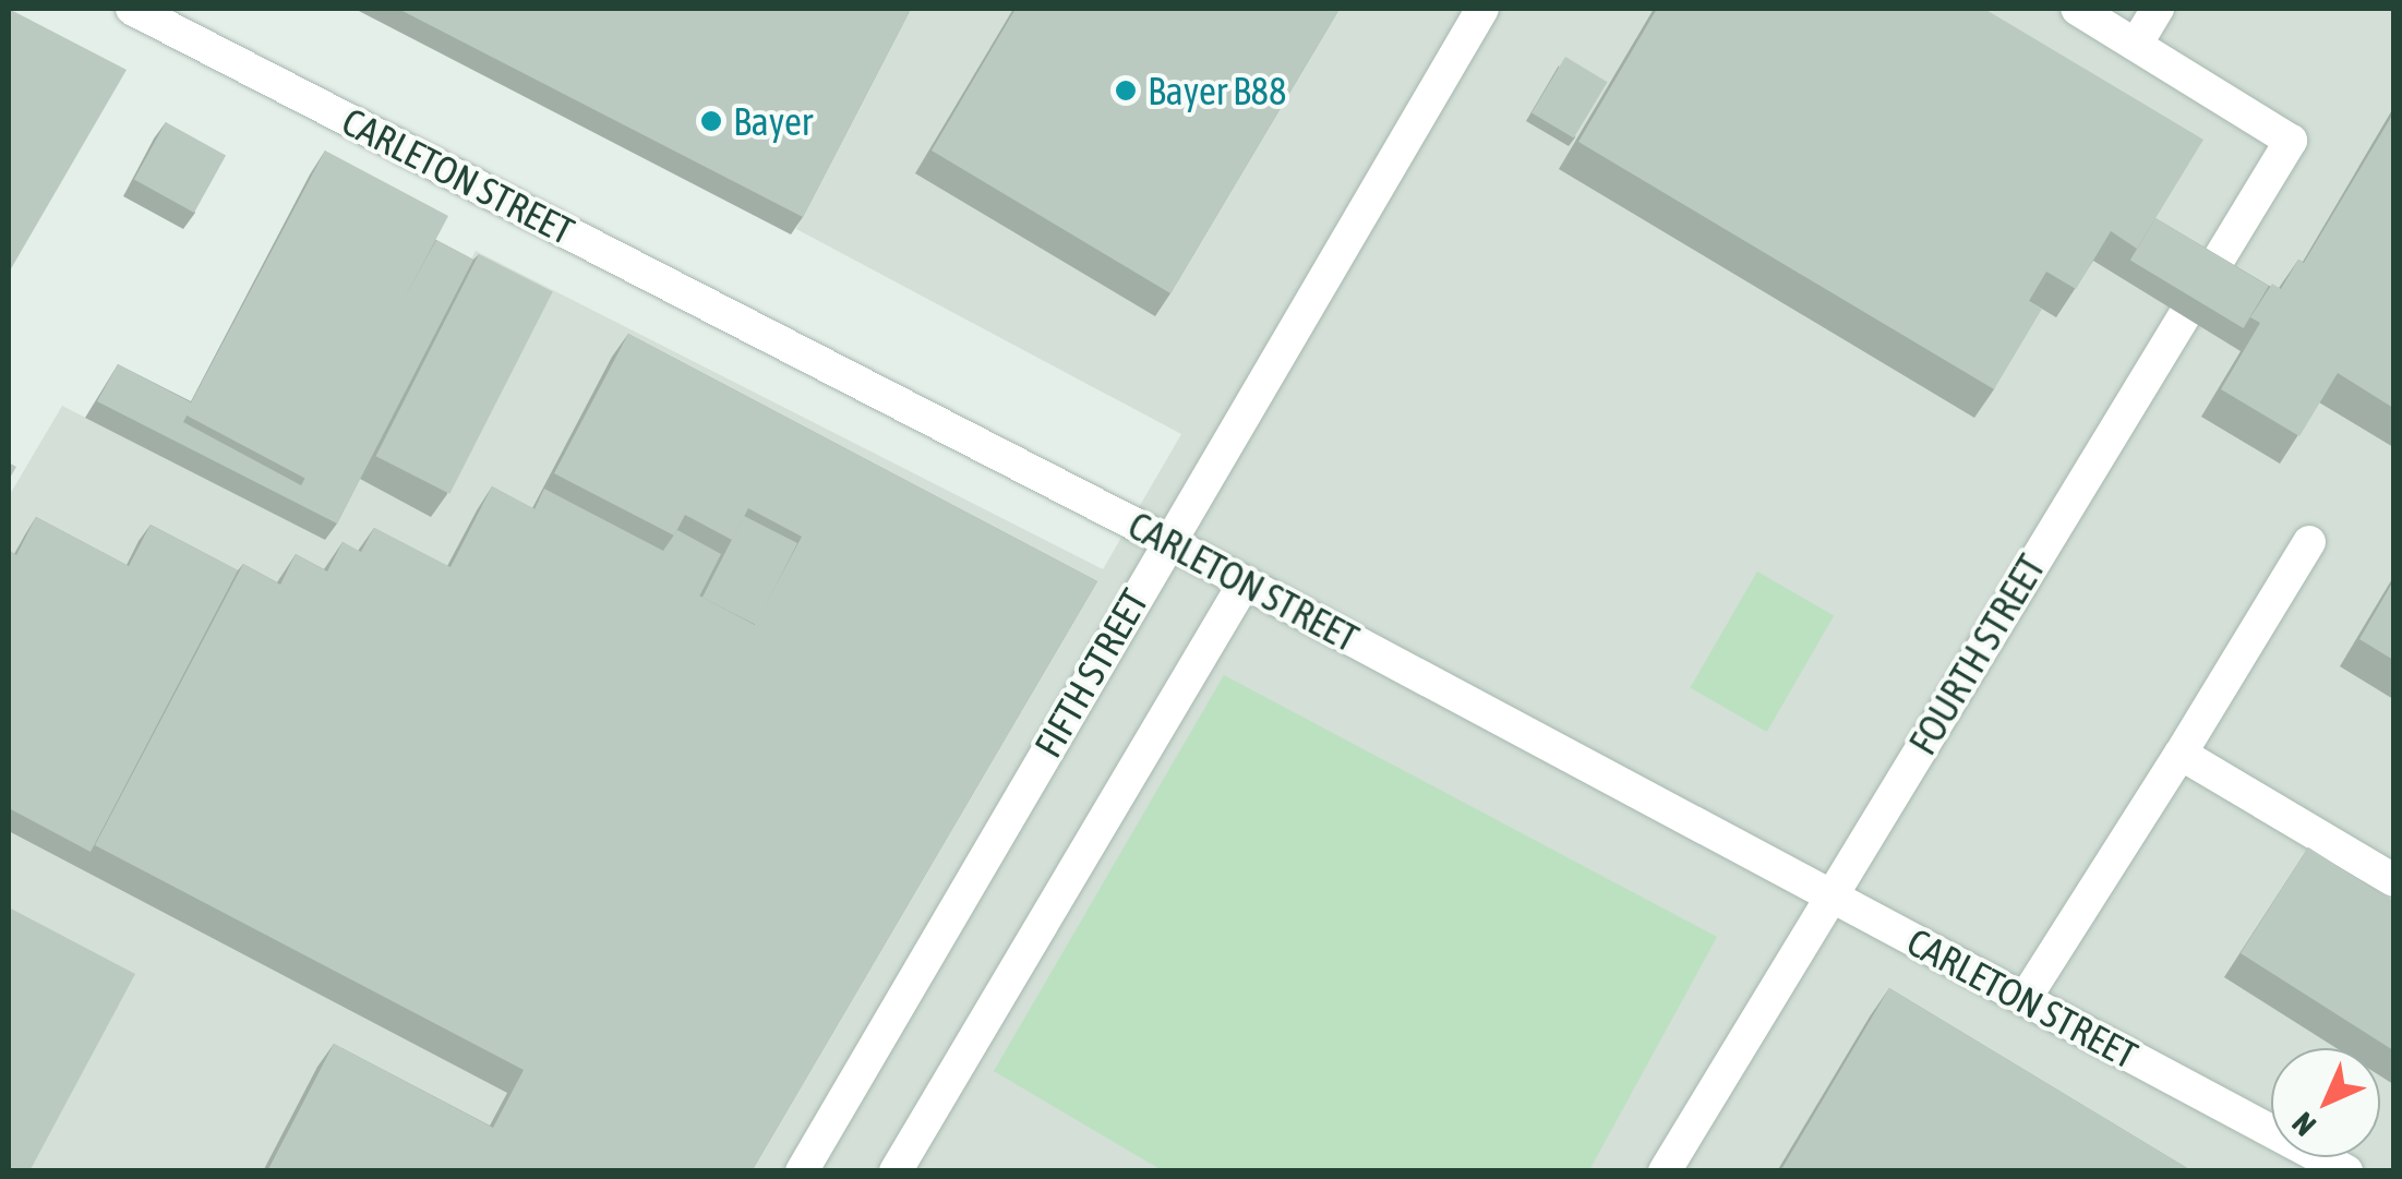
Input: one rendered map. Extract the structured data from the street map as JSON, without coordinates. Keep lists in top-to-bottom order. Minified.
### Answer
{"streets":{"street":["CARLETON STREET","FOURTH STREET","FIFTH STREET"]},"crossings":[["CARLETON STREET","FOURTH STREET"],["CARLETON STREET","FIFTH STREET"]],"places":["Bayer B88","Bayer"],"north":"bottom left"}
